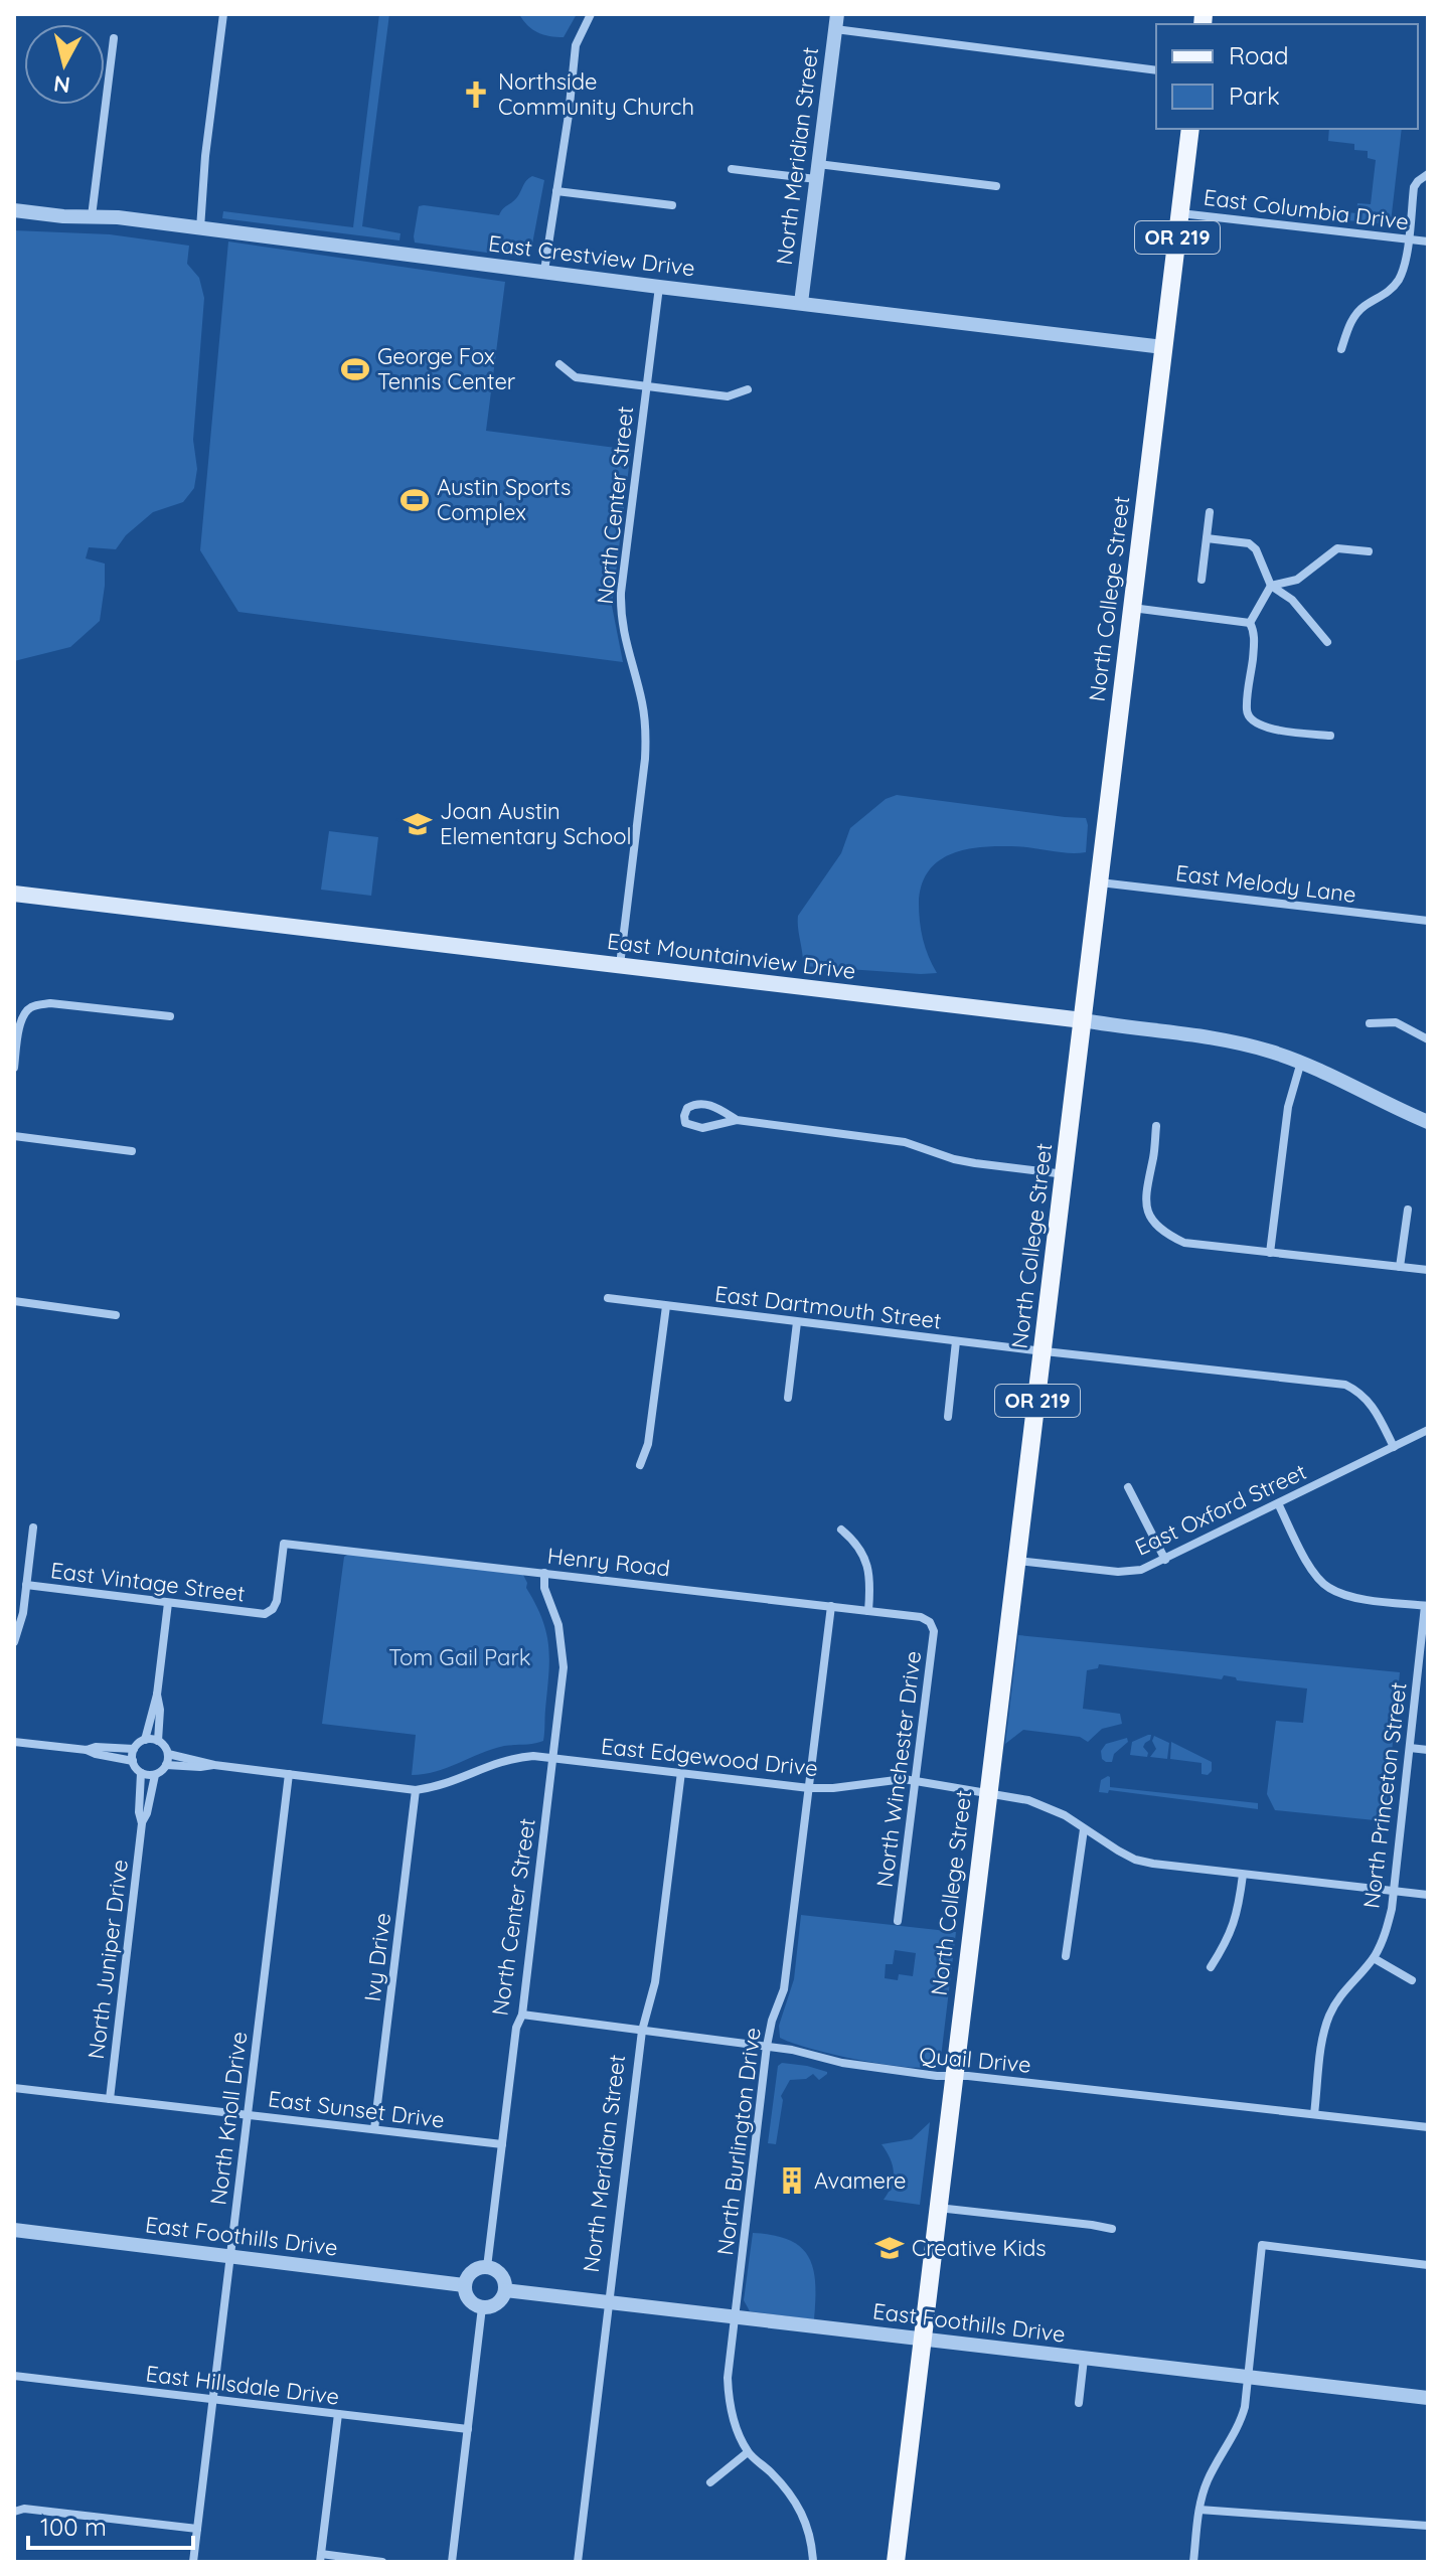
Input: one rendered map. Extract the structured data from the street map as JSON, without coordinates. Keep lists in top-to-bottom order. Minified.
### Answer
{"streets":{"main road":["OR 219","North College Street","East Mountainview Drive"],"street":["North Meridian Street","East Columbia Drive","East Crestview Drive","North Center Street","East Melody Lane","East Dartmouth Street","East Oxford Street","Henry Road","East Vintage Street","East Edgewood Drive","North Winchester Drive","North Princeton Street","Ivy Drive","North Juniper Drive","Quail Drive","East Sunset Drive","North Knoll Drive","North Burlington Drive","East Foothills Drive","East Hillsdale Drive"]},"crossings":[["North Meridian Street","East Crestview Drive"],["North Meridian Street","East Edgewood Drive"],["North Meridian Street","Quail Drive"],["North Meridian Street","East Foothills Drive"],["East Columbia Drive","North College Street"],["East Crestview Drive","North Center Street"],["East Crestview Drive","North College Street"],["North Center Street","East Mountainview Drive"],["North Center Street","Henry Road"],["North Center Street","East Edgewood Drive"],["North Center Street","Quail Drive"],["North Center Street","East Sunset Drive"],["North Center Street","East Foothills Drive"],["North College Street","East Melody Lane"],["North College Street","East Mountainview Drive"],["North College Street","East Dartmouth Street"],["North College Street","East Oxford Street"],["North College Street","East Edgewood Drive"],["North College Street","Quail Drive"],["North College Street","East Foothills Drive"],["East Dartmouth Street","East Oxford Street"],["Henry Road","East Vintage Street"],["Henry Road","North Winchester Drive"],["Henry Road","North Burlington Drive"],["East Edgewood Drive","North Winchester Drive"],["East Edgewood Drive","North Princeton Street"],["East Edgewood Drive","Ivy Drive"],["East Edgewood Drive","North Juniper Drive"],["East Edgewood Drive","North Knoll Drive"],["East Edgewood Drive","North Burlington Drive"],["North Princeton Street","Quail Drive"],["Ivy Drive","East Sunset Drive"],["North Juniper Drive","East Sunset Drive"],["Quail Drive","North Burlington Drive"],["East Sunset Drive","North Knoll Drive"],["North Knoll Drive","East Foothills Drive"],["North Knoll Drive","East Hillsdale Drive"],["North Burlington Drive","East Foothills Drive"]],"parks":["Tom Gail Park"],"places":{"church":["Northside Community Church"],"sports":["George Fox Tennis Center","Austin Sports Complex"],"school or university":["Joan Austin Elementary School","Creative Kids"],"building":["Avamere"]},"legend":["Road","Park"],"scale_bar":"100 m","north":"bottom"}
